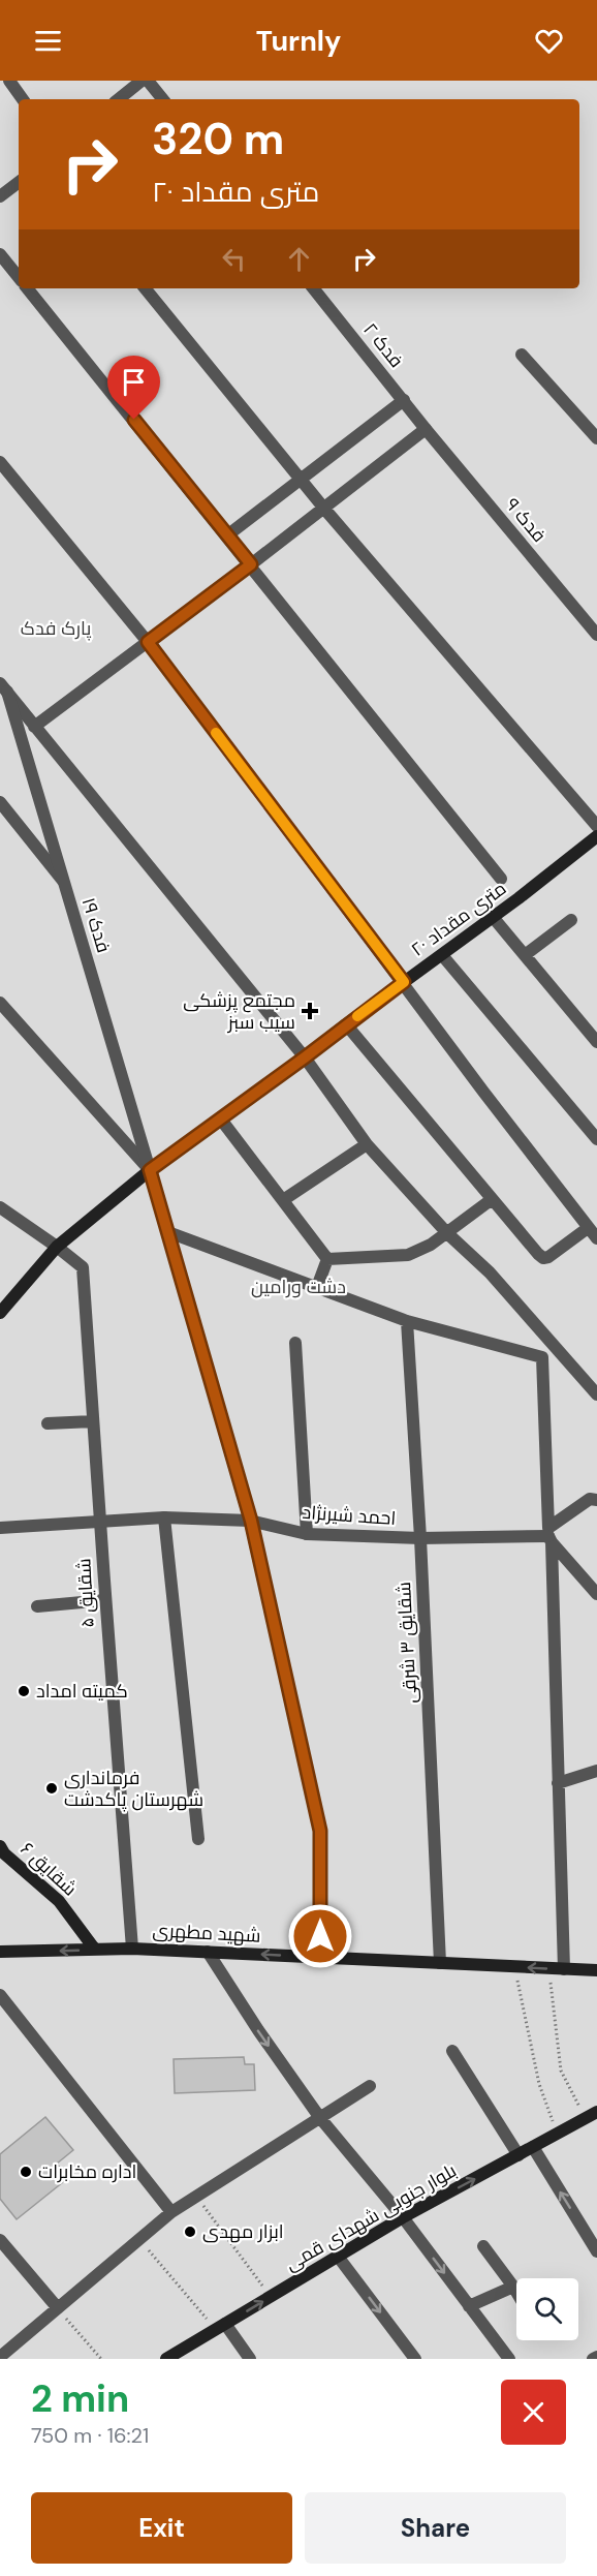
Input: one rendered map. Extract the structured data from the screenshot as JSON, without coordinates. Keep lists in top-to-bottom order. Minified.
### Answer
{"streets":{"main road":["۲۰ متری مقداد","شقایق ۶","شهید مطهری","بلوار جنوبی شهدای قمی"],"street":["فدک ۲","فدک ۹","فدک ۱۹","احمد شیرنژاد","شقایق ۵","شقایق ۳ شرقی"]},"crossings":[["فدک ۲","فدک ۹"],["۲۰ متری مقداد","فدک ۱۹"],["۲۰ متری مقداد","شقایق ۵"],["فدک ۱۹","احمد شیرنژاد"],["فدک ۱۹","شهید مطهری"],["احمد شیرنژاد","شقایق ۵"],["احمد شیرنژاد","شقایق ۳ شرقی"],["شقایق ۵","شهید مطهری"],["شقایق ۳ شرقی","شهید مطهری"],["شقایق ۶","شهید مطهری"]],"one_way":["شهید مطهری","بلوار جنوبی شهدای قمی"],"parks":["پارک فدک","دشت ورامین"],"places":{"health":["مجتمع پزشکی سیب سبز"],"other":["کمیته امداد","فرمانداری شهرستان پاکدشت","اداره مخابرات","ابزار مهدی"]},"page":{"header":"Turnly","turn":["320 m","۲۰ متری مقداد"],"heading":["2 min","750 m · 16:21"],"buttons":["Exit","Share"]}}
